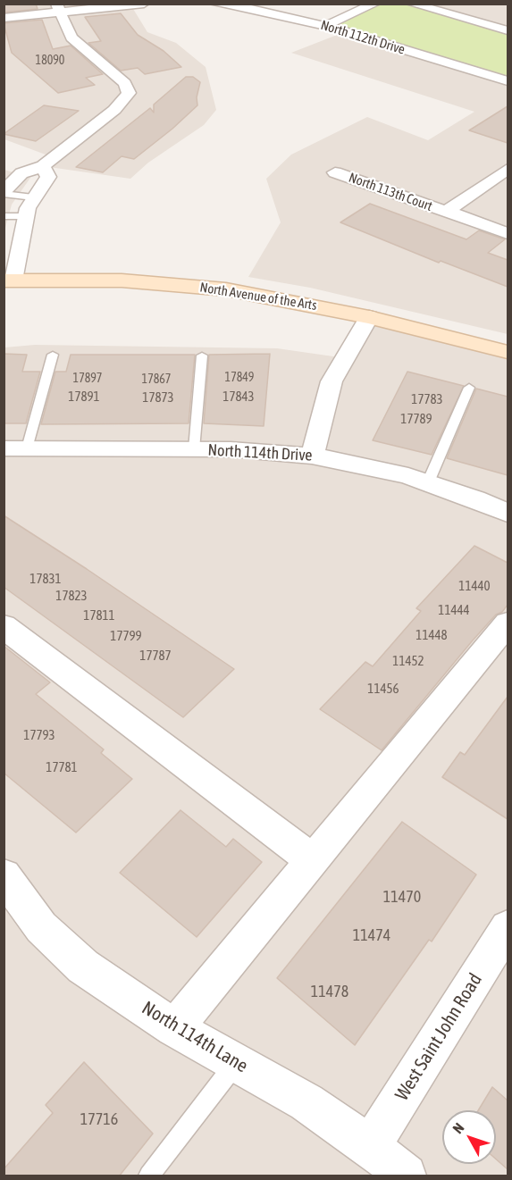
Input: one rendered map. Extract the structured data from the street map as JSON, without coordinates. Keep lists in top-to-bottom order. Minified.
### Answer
{"streets":{"street":["North 112th Drive","North 113th Court","North Avenue of the Arts","North 114th Drive","North 114th Lane","West Saint John Road"]},"crossings":[["North 114th Lane","West Saint John Road"]],"house_numbers":["18090","17849","17897","17867","17891","17843","17873","17783","17789","17831","11440","17823","11444","17811","11448","17799","17787","11452","11456","17793","17781","11470","11474","11478","17716"],"north":"top left"}
